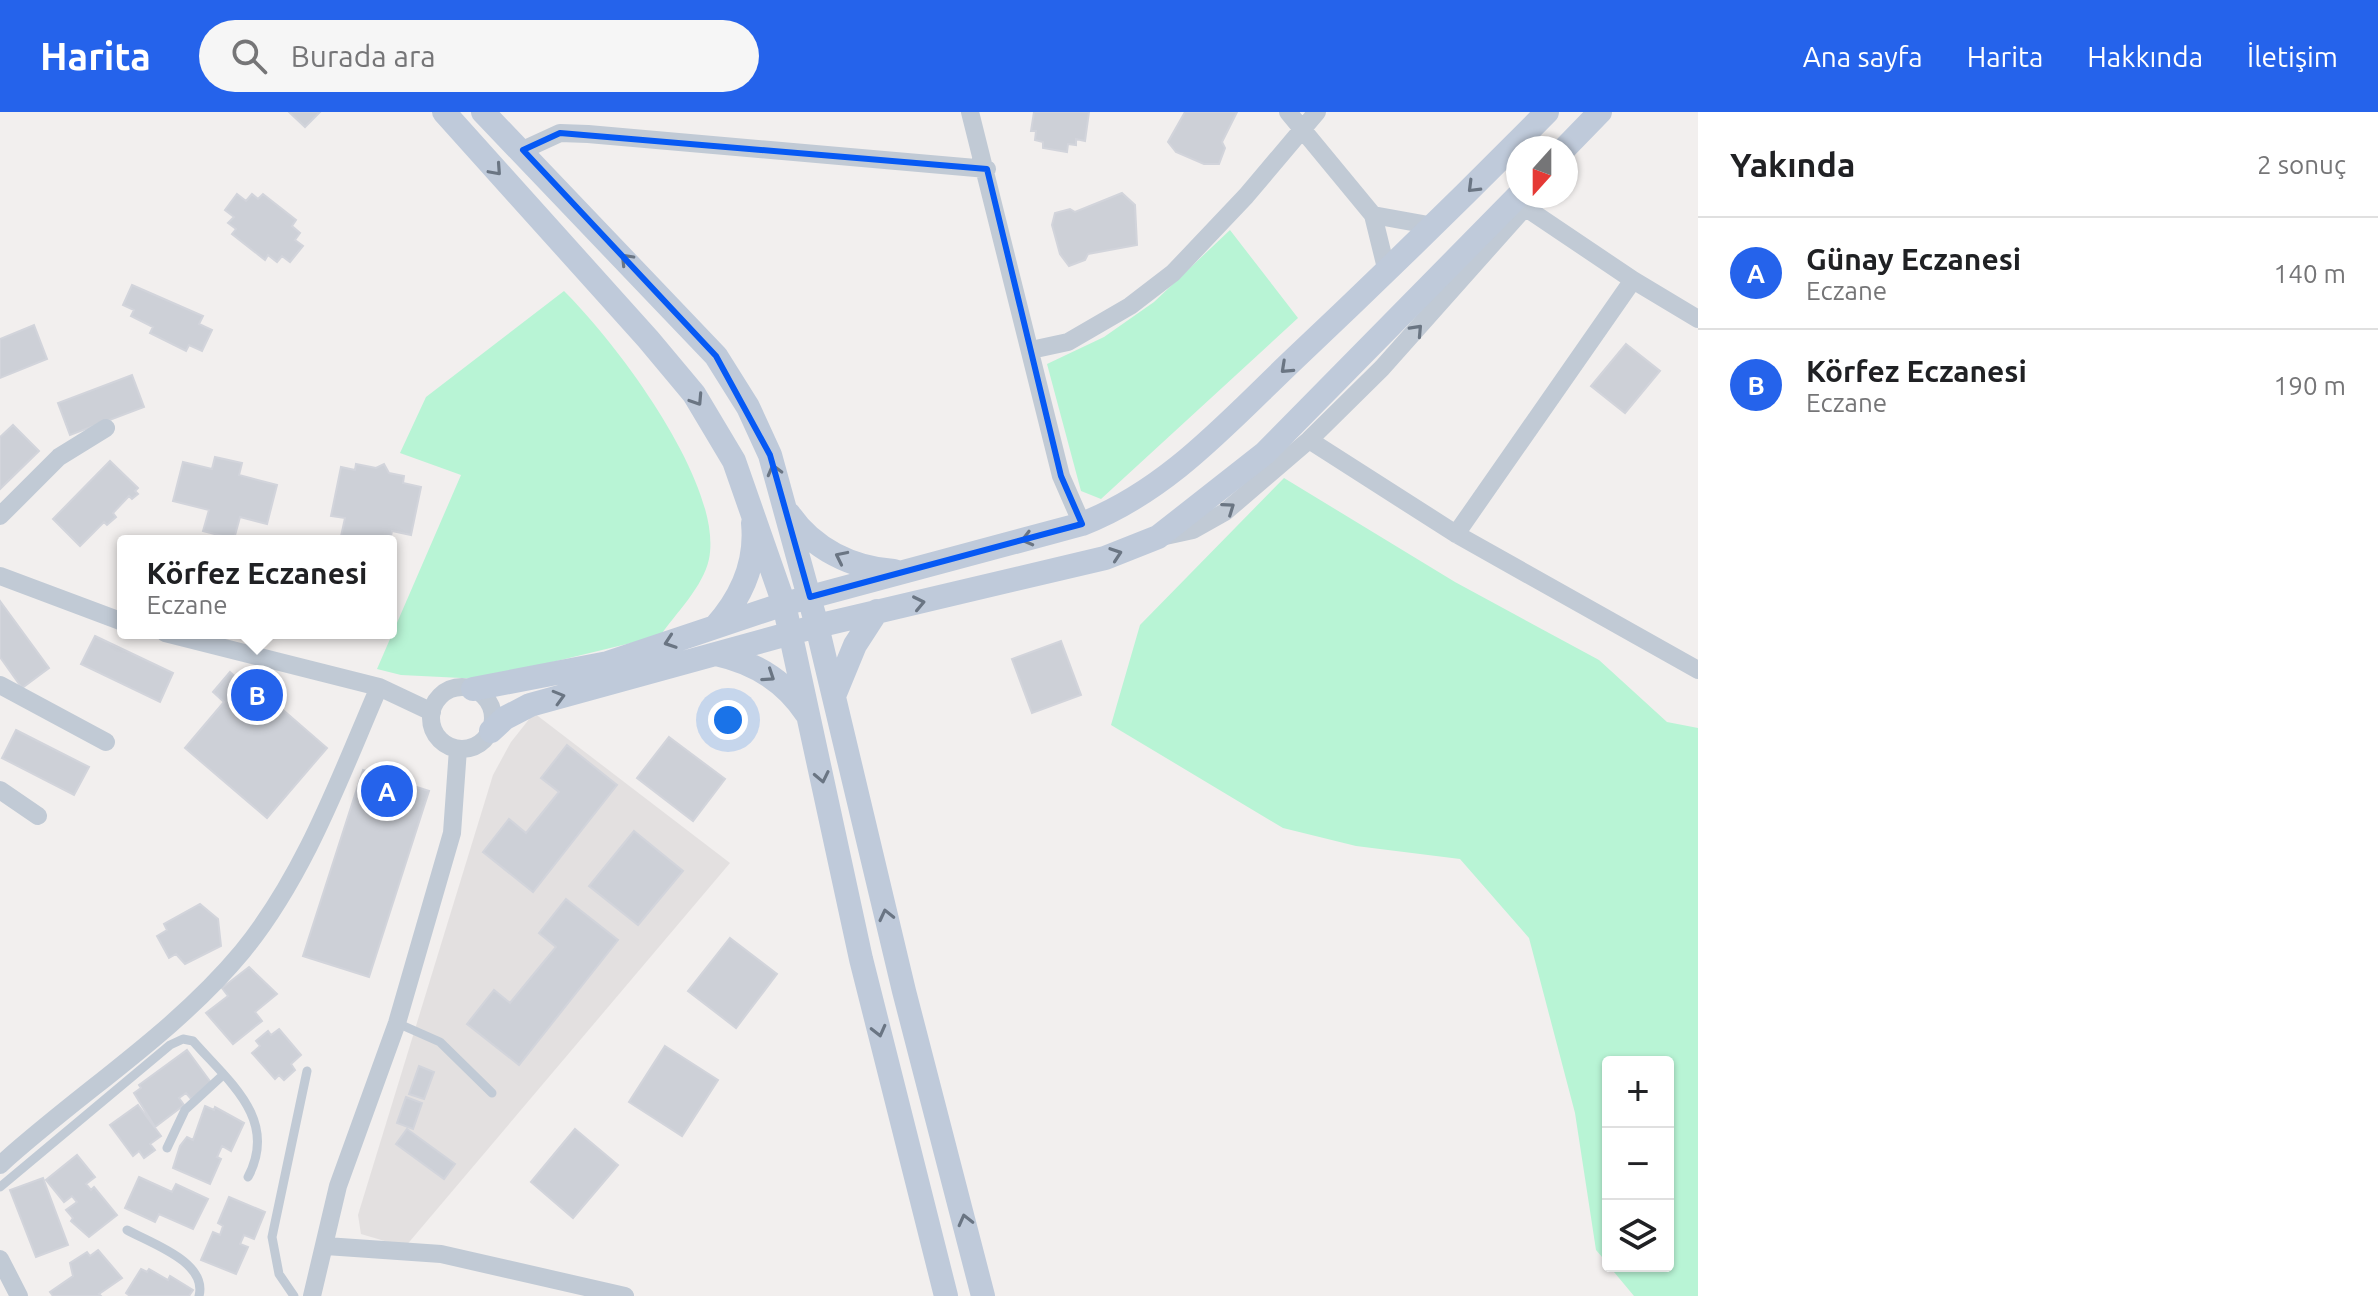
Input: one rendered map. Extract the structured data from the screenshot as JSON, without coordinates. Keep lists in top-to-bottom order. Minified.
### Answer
{"north":"bottom","page":{"header":"Harita","search":"Burada ara","nav":["Ana sayfa","Harita","Hakkında","İletişim"],"heading":["Yakında","2 sonuç"],"list":[{"mark":"A","name":"Günay Eczanesi","note":"Eczane","value":"140 m"},{"mark":"B","name":"Körfez Eczanesi","note":"Eczane","value":"190 m"}],"popup":["Körfez Eczanesi","Eczane"],"pins":["B","A"],"map_buttons":["+","−"]}}
